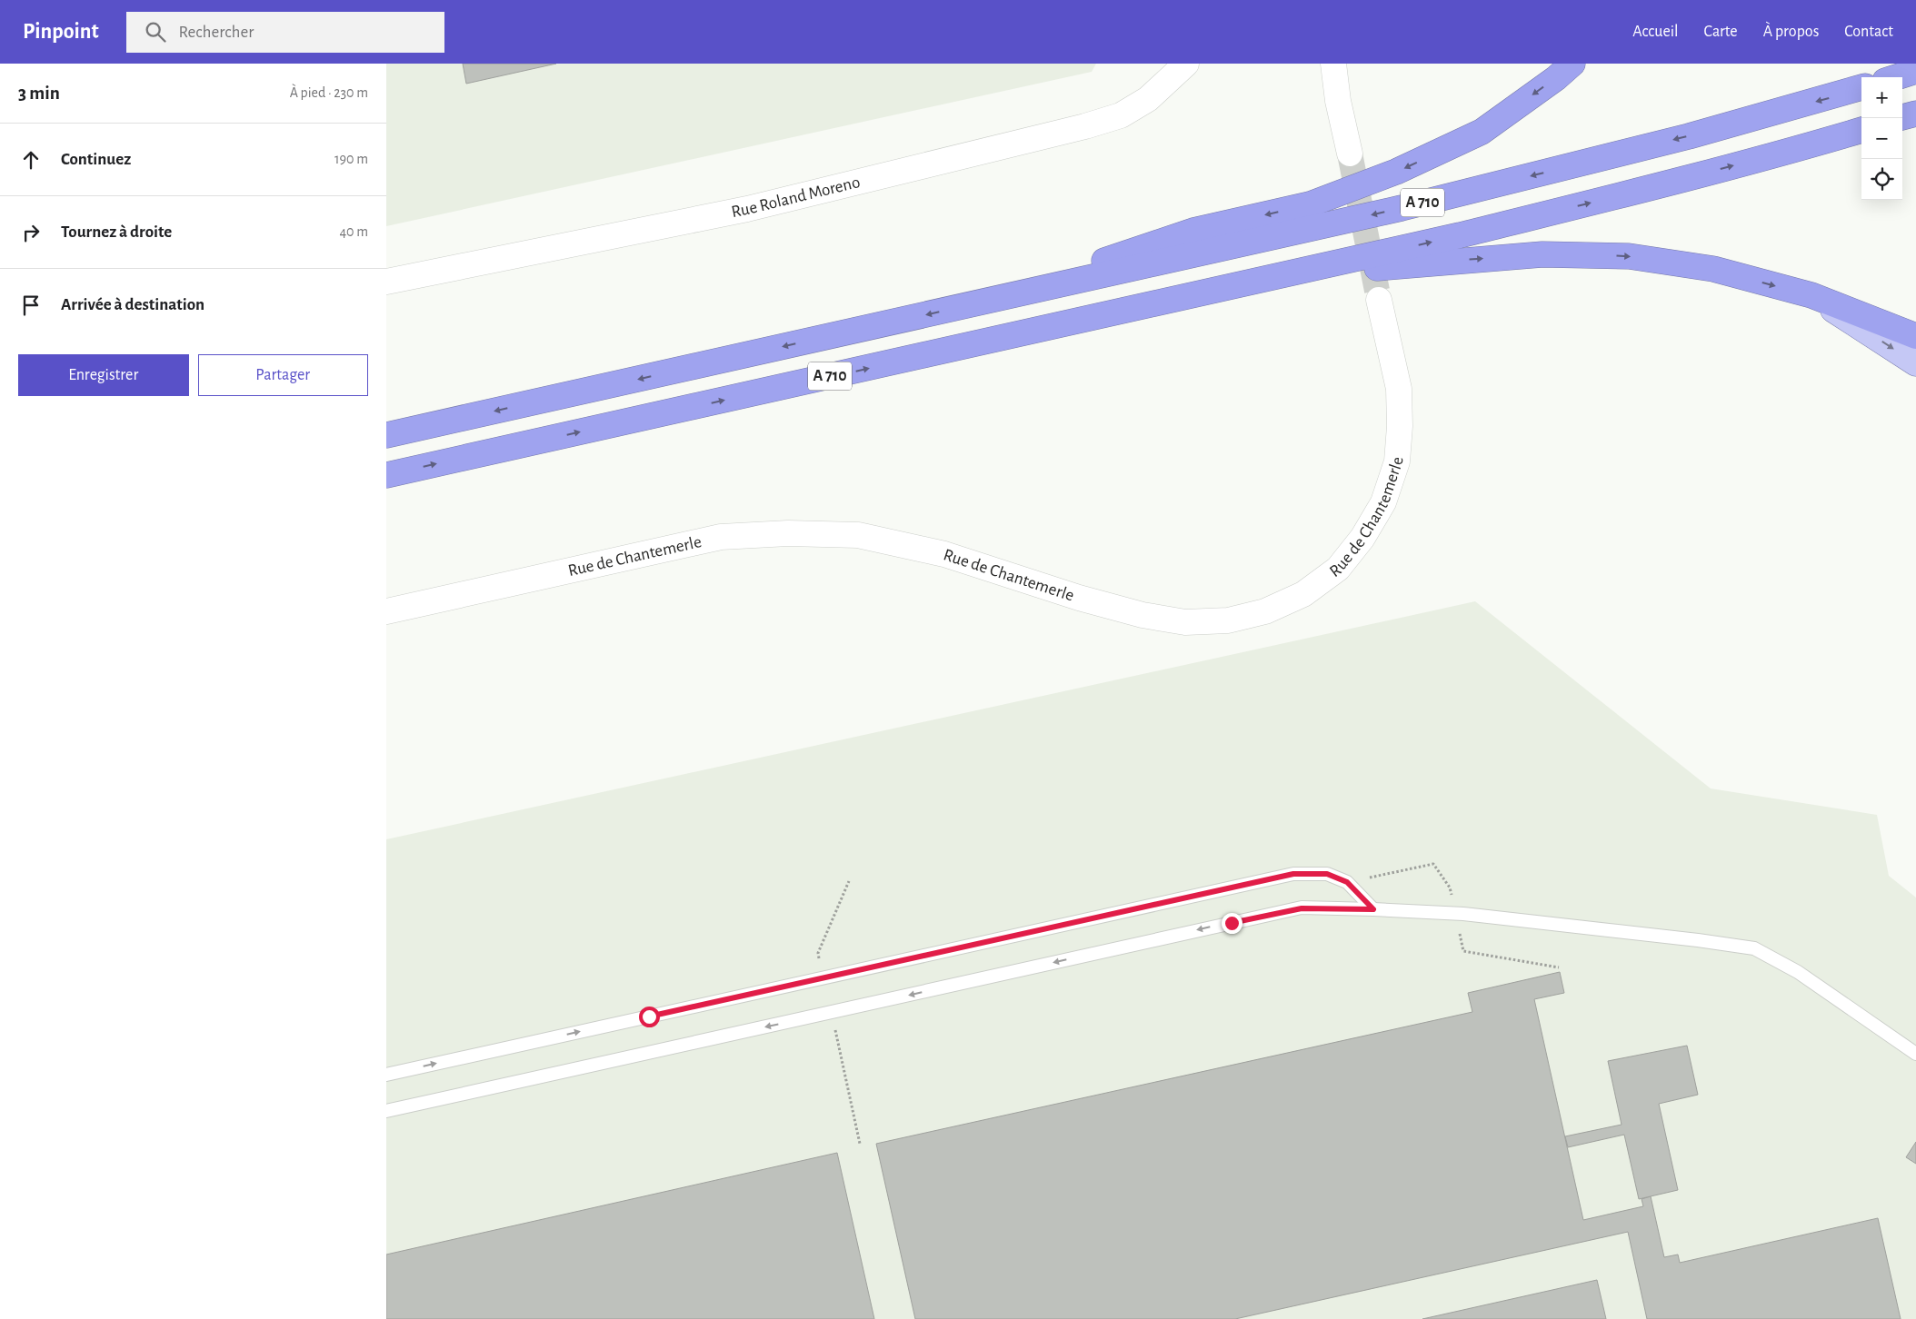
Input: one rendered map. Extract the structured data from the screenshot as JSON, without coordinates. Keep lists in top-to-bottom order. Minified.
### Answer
{"streets":{"highway":["A 710"],"street":["Rue Roland Moreno","Rue de Chantemerle"]},"page":{"header":"Pinpoint","search":"Rechercher","nav":["Accueil","Carte","À propos","Contact"],"heading":["3 min","À pied · 230 m"],"map_buttons":["+","−"],"list":[["Continuez","190 m"],["Tournez à droite","40 m"],"Arrivée à destination"],"buttons":["Enregistrer","Partager"]}}
